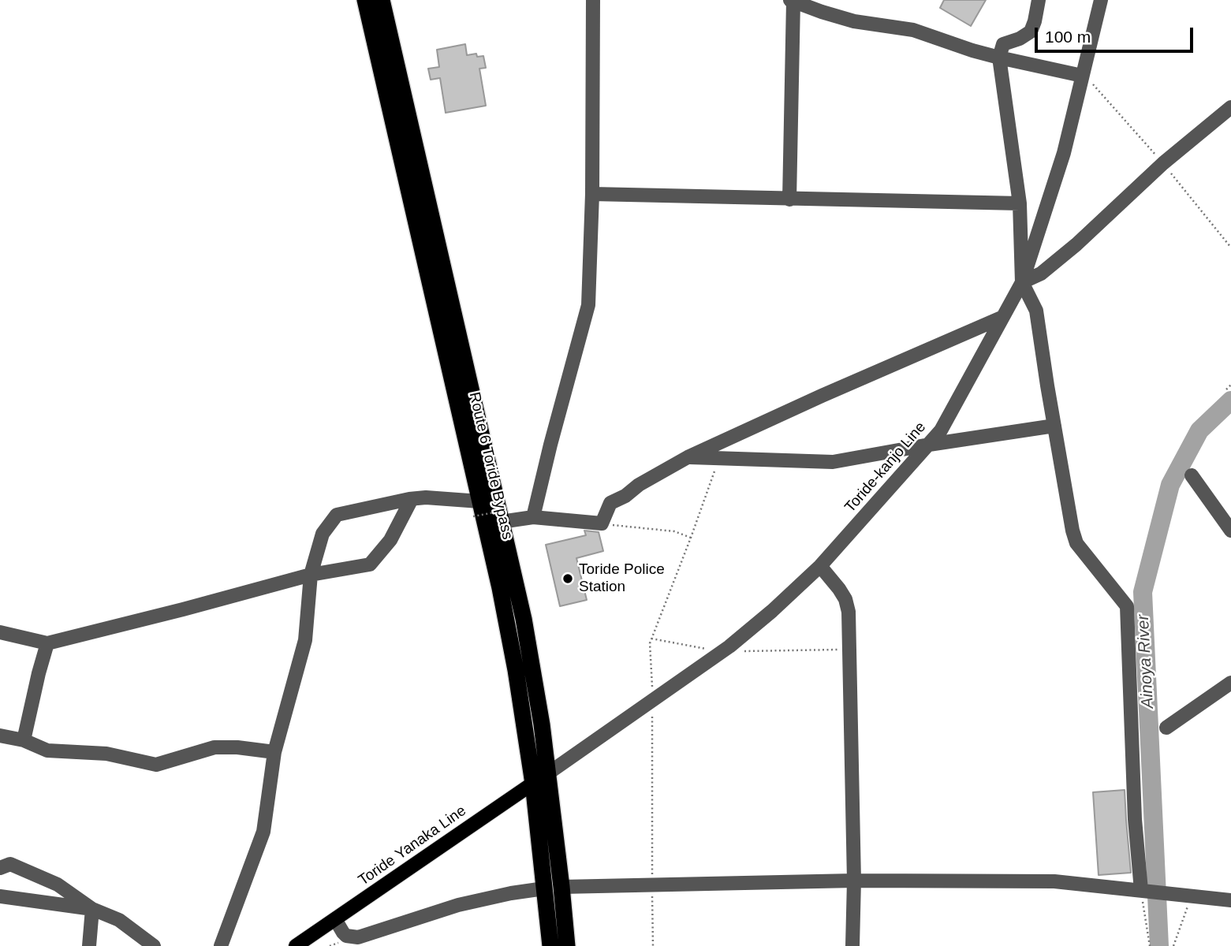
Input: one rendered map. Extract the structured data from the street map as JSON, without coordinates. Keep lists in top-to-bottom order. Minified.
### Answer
{"streets":{"highway":["Route 6 Toride Bypass"],"main road":["Toride Yanaka Line"],"street":["Toride-kanjo Line"]},"crossings":[["Route 6 Toride Bypass","Toride-kanjo Line"],["Route 6 Toride Bypass","Toride Yanaka Line"],["Toride-kanjo Line","Toride Yanaka Line"]],"water":["Ainoya River"],"places":["Toride Police Station"],"scale_bar":"100 m"}
